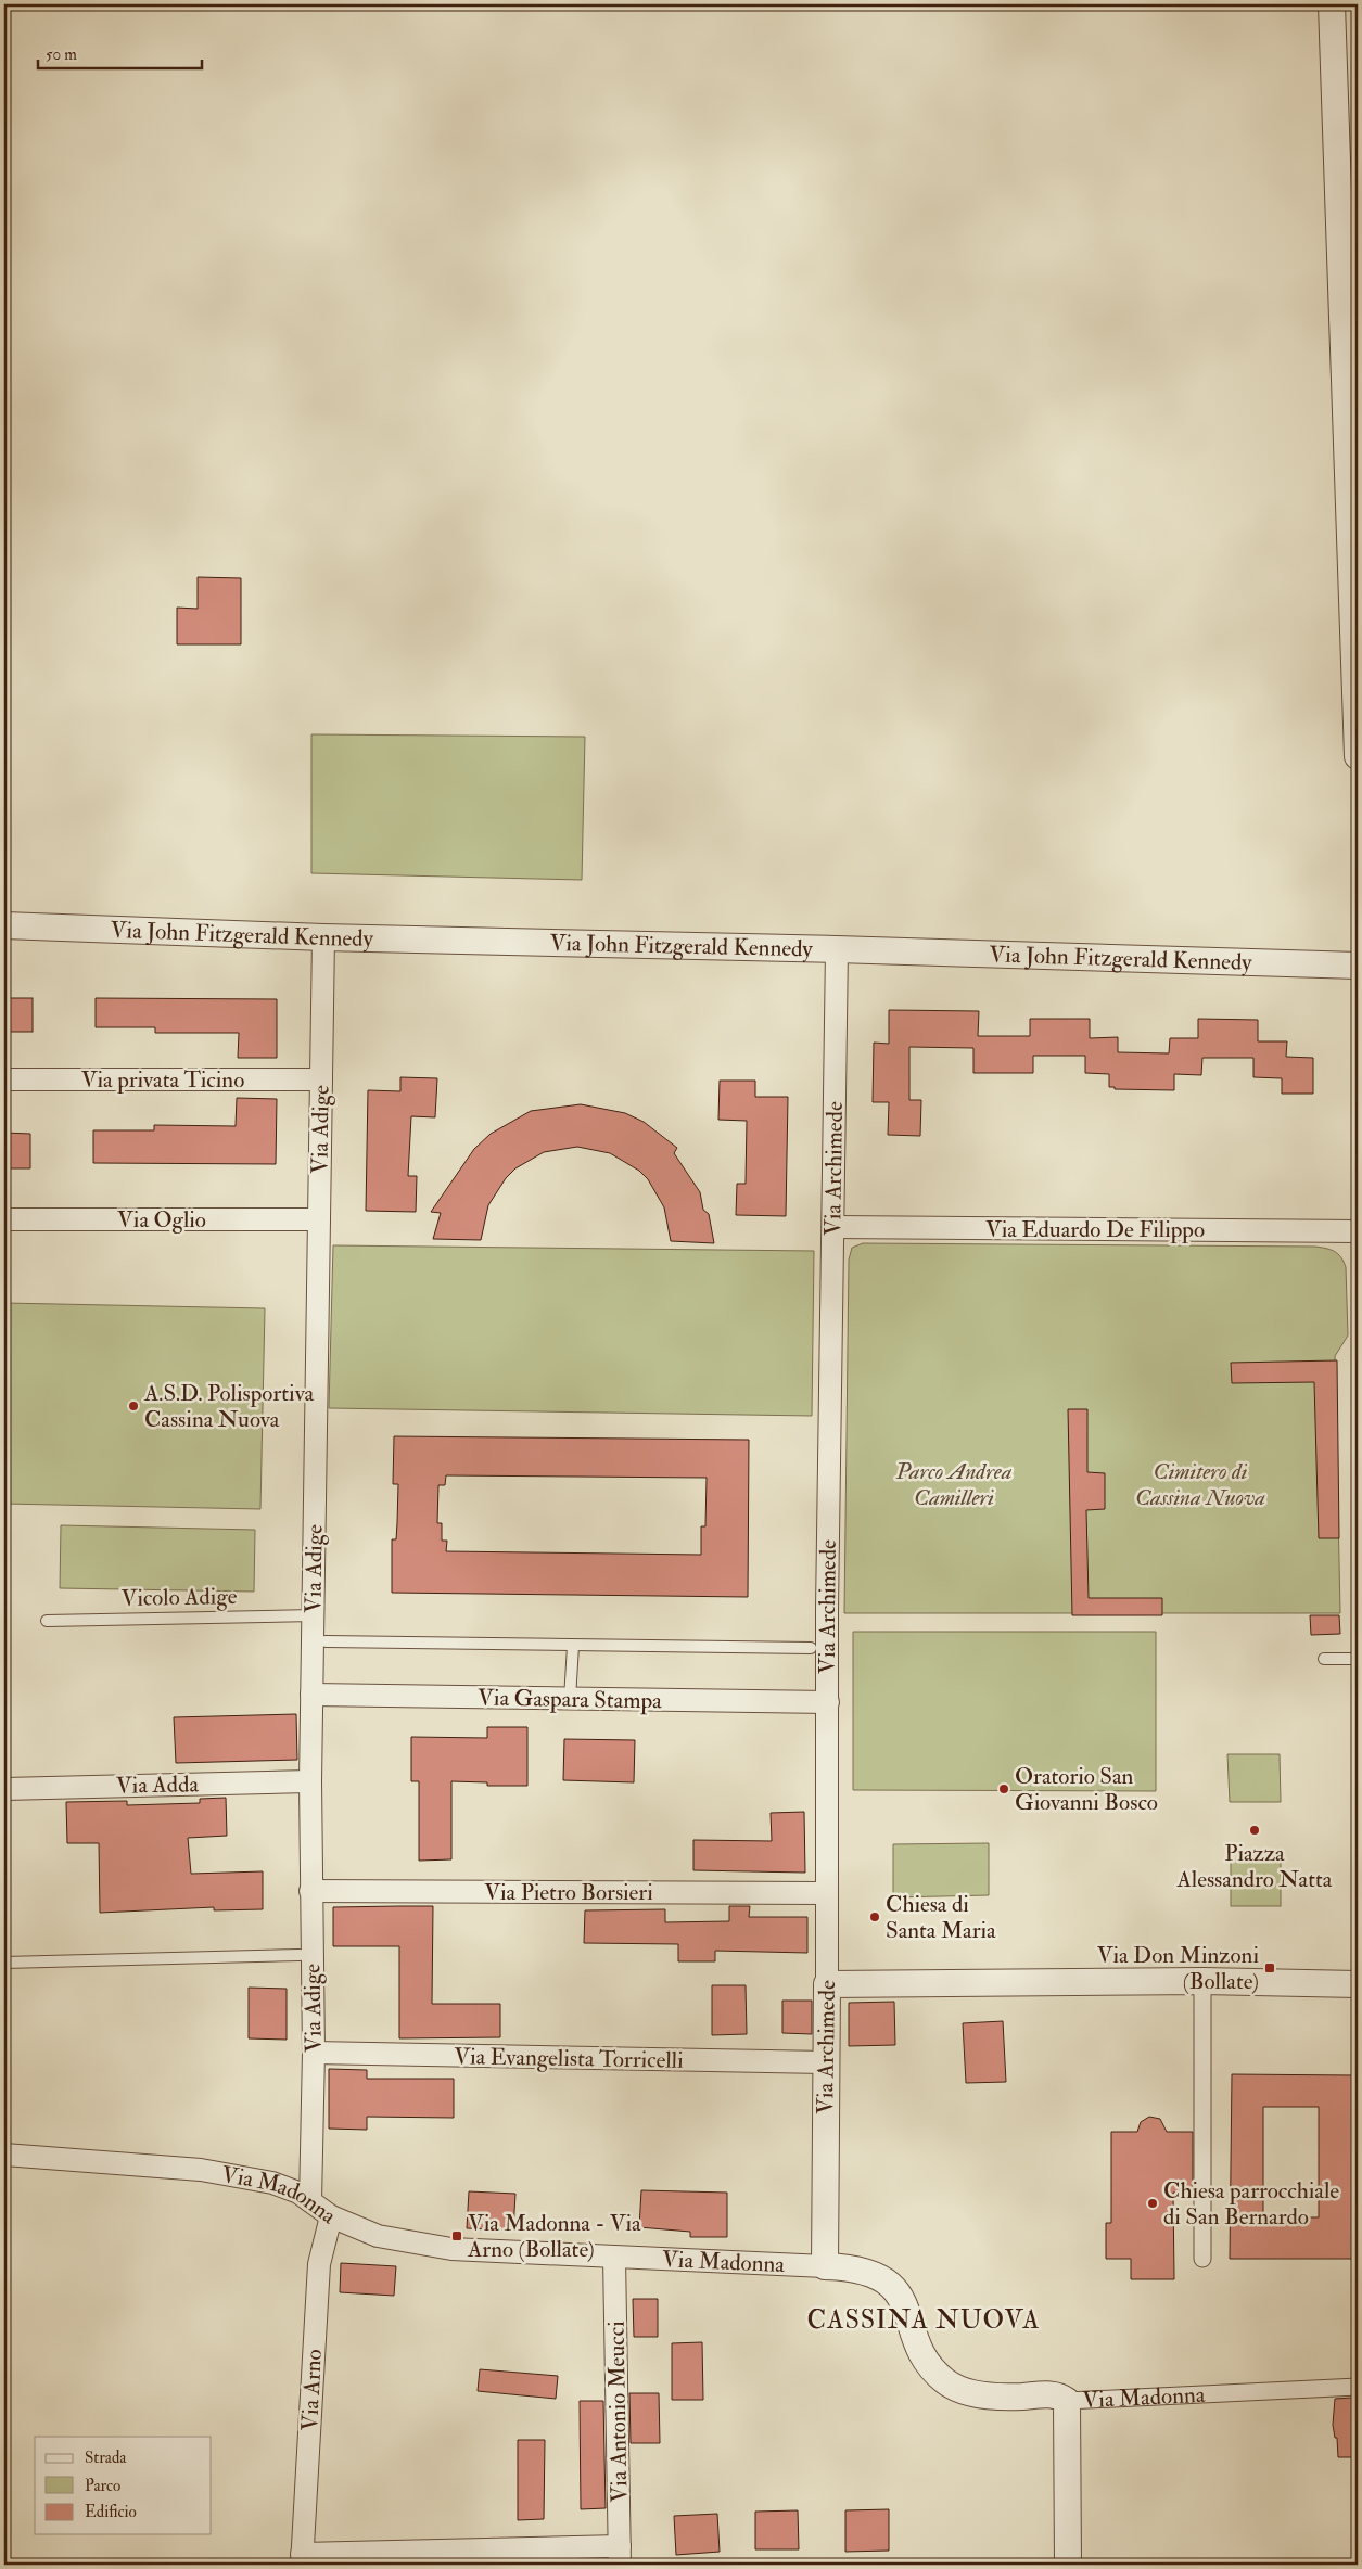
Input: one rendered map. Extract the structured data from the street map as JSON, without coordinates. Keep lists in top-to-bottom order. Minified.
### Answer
{"streets":{"street":["Via John Fitzgerald Kennedy","Via privata Ticino","Via Adige","Via Archimede","Via Oglio","Via Eduardo De Filippo","Via Gaspara Stampa","Via Adda","Via Pietro Borsieri","Via Evangelista Torricelli","Via Madonna","Via Arno","Via Antonio Meucci"],"lane":["Vicolo Adige"]},"crossings":[["Via John Fitzgerald Kennedy","Via Adige"],["Via John Fitzgerald Kennedy","Via Archimede"],["Via privata Ticino","Via Adige"],["Via Adige","Via Oglio"],["Via Adige","Vicolo Adige"],["Via Adige","Via Gaspara Stampa"],["Via Adige","Via Adda"],["Via Adige","Via Pietro Borsieri"],["Via Adige","Via Evangelista Torricelli"],["Via Adige","Via Madonna"],["Via Archimede","Via Eduardo De Filippo"],["Via Archimede","Via Gaspara Stampa"],["Via Archimede","Via Pietro Borsieri"],["Via Archimede","Via Evangelista Torricelli"],["Via Archimede","Via Madonna"],["Via Madonna","Via Arno"],["Via Madonna","Via Antonio Meucci"]],"districts":["CASSINA NUOVA"],"parks":["Parco Andrea Camilleri","Cimitero di Cassina Nuova"],"places":{"other":["A.S.D. Polisportiva Cassina Nuova","Oratorio San Giovanni Bosco","Piazza Alessandro Natta","Chiesa di Santa Maria","Chiesa parrocchiale di San Bernardo"],"transit":["Via Don Minzoni (Bollate)","Via Madonna - Via Arno (Bollate)"]},"legend":["Strada","Parco","Edificio"],"scale_bar":"50 m"}
